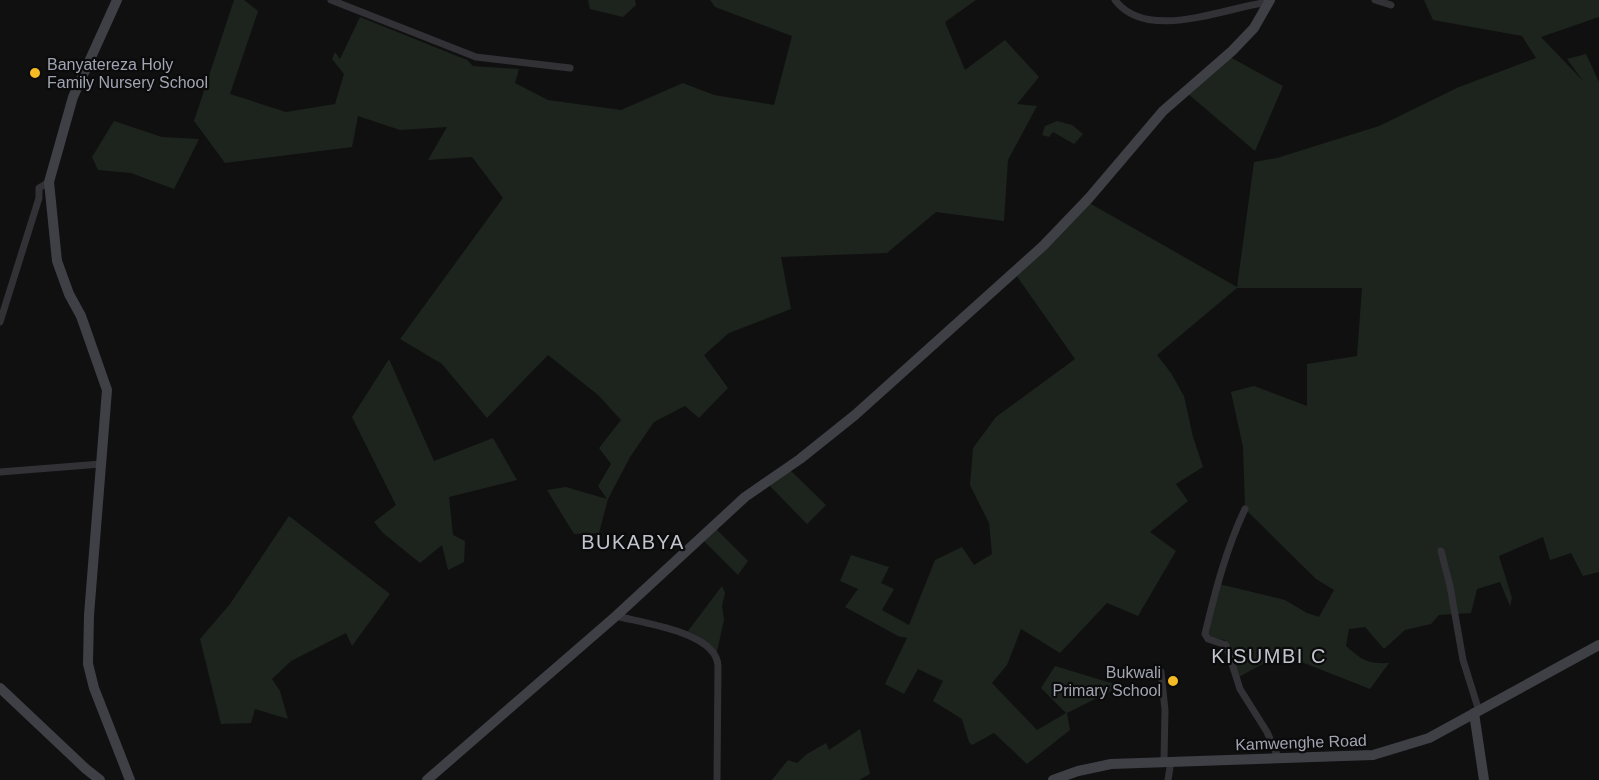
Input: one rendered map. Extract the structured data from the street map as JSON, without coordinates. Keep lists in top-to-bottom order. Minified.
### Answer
{"streets":{"street":["Kamwenghe Road"]},"districts":["BUKABYA","KISUMBI C"],"places":["Banyatereza Holy Family Nursery School","Bukwali Primary School"]}
